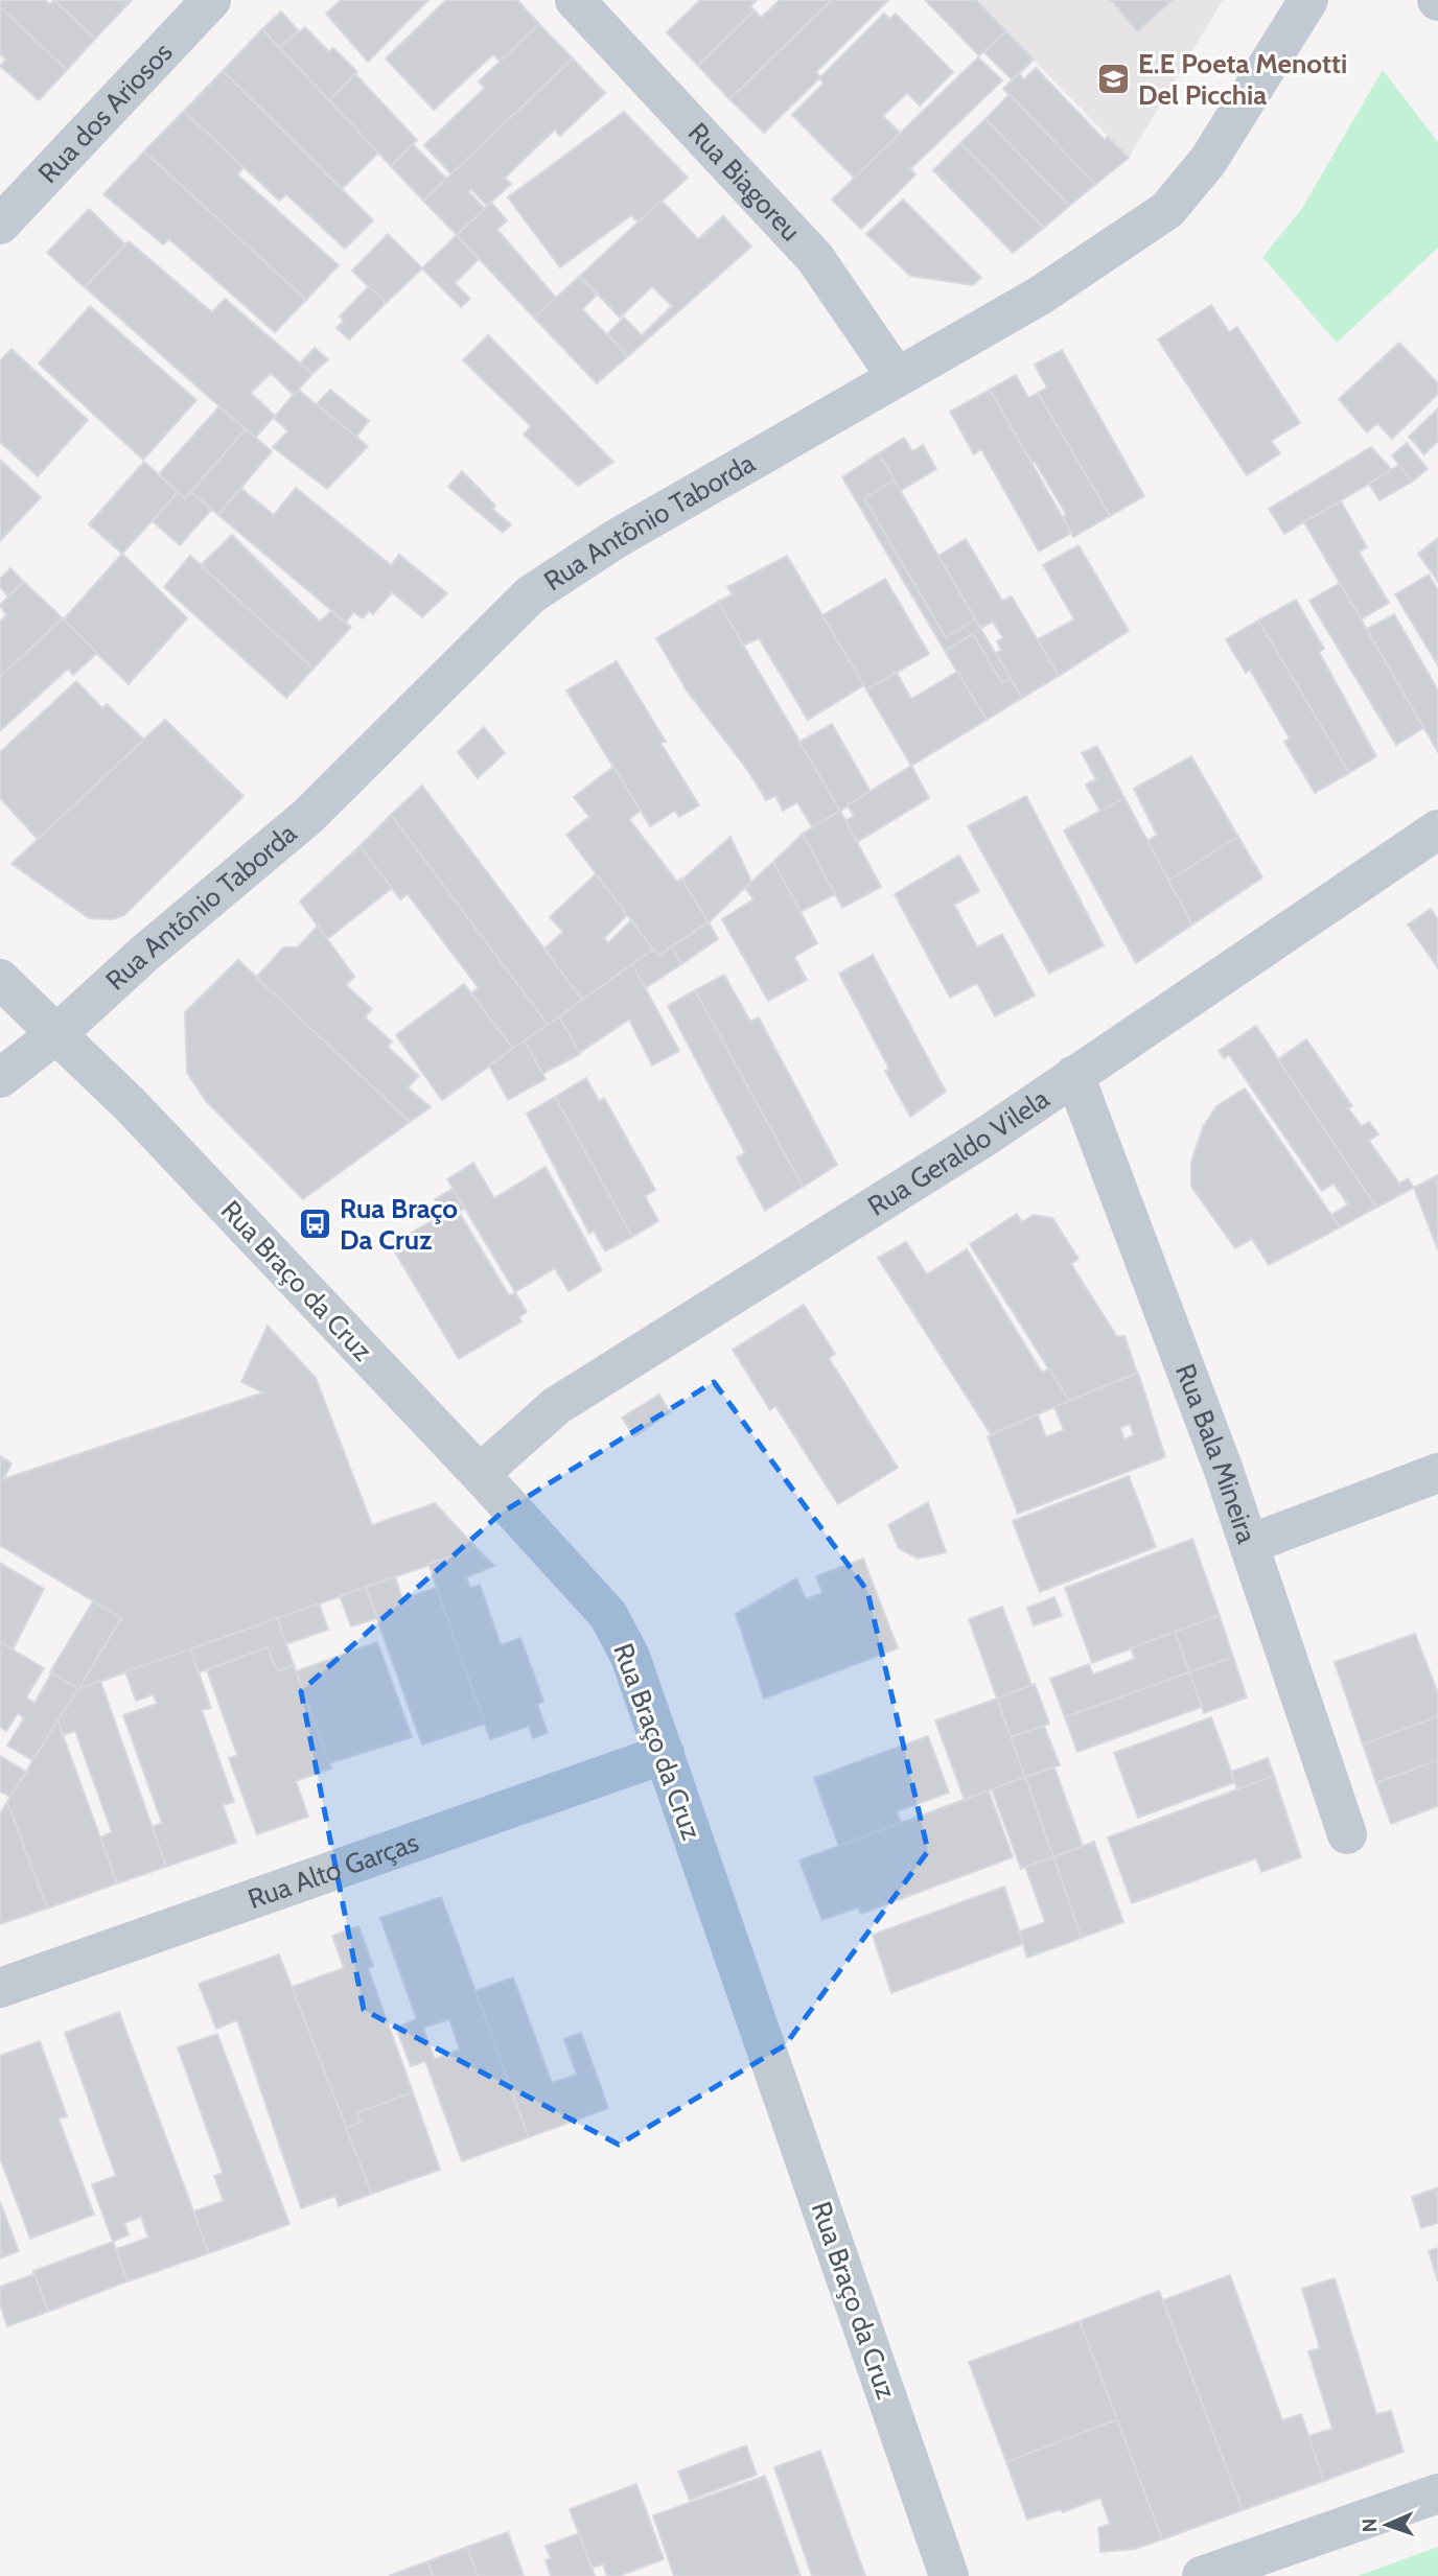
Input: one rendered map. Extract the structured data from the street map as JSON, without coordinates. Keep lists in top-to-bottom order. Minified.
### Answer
{"streets":{"street":["Rua dos Ariosos","Rua Biagoreu","Rua Antônio Taborda","Rua Geraldo Vilela","Rua Braço da Cruz","Rua Bala Mineira","Rua Alto Garças"]},"crossings":[["Rua Biagoreu","Rua Antônio Taborda"],["Rua Antônio Taborda","Rua Braço da Cruz"],["Rua Geraldo Vilela","Rua Braço da Cruz"],["Rua Geraldo Vilela","Rua Bala Mineira"],["Rua Braço da Cruz","Rua Alto Garças"]],"places":{"school or university":["E.E Poeta Menotti Del Picchia"],"bus stop":["Rua Braço Da Cruz"]},"north":"left"}
